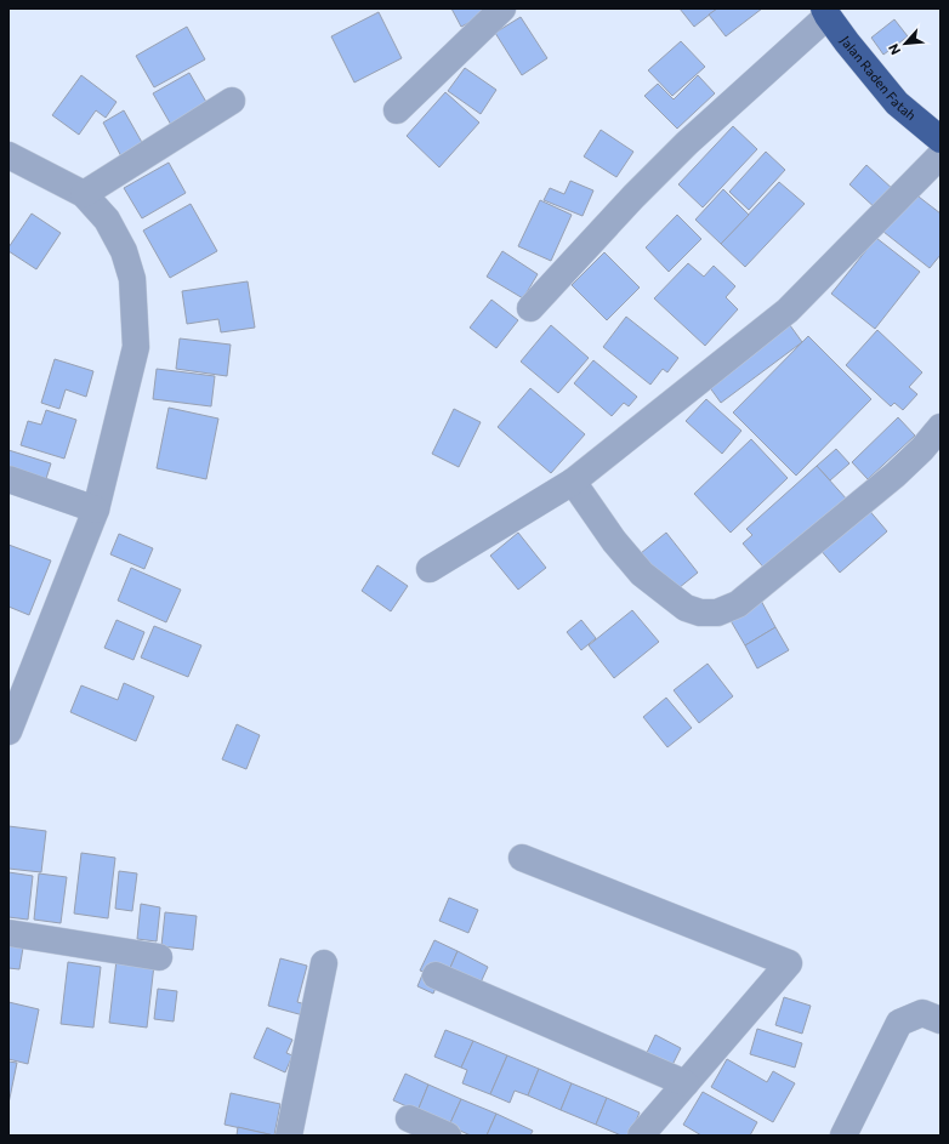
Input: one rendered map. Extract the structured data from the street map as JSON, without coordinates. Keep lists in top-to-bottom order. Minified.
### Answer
{"streets":{"highway":["Jalan Raden Fatah"]},"north":"bottom left"}
